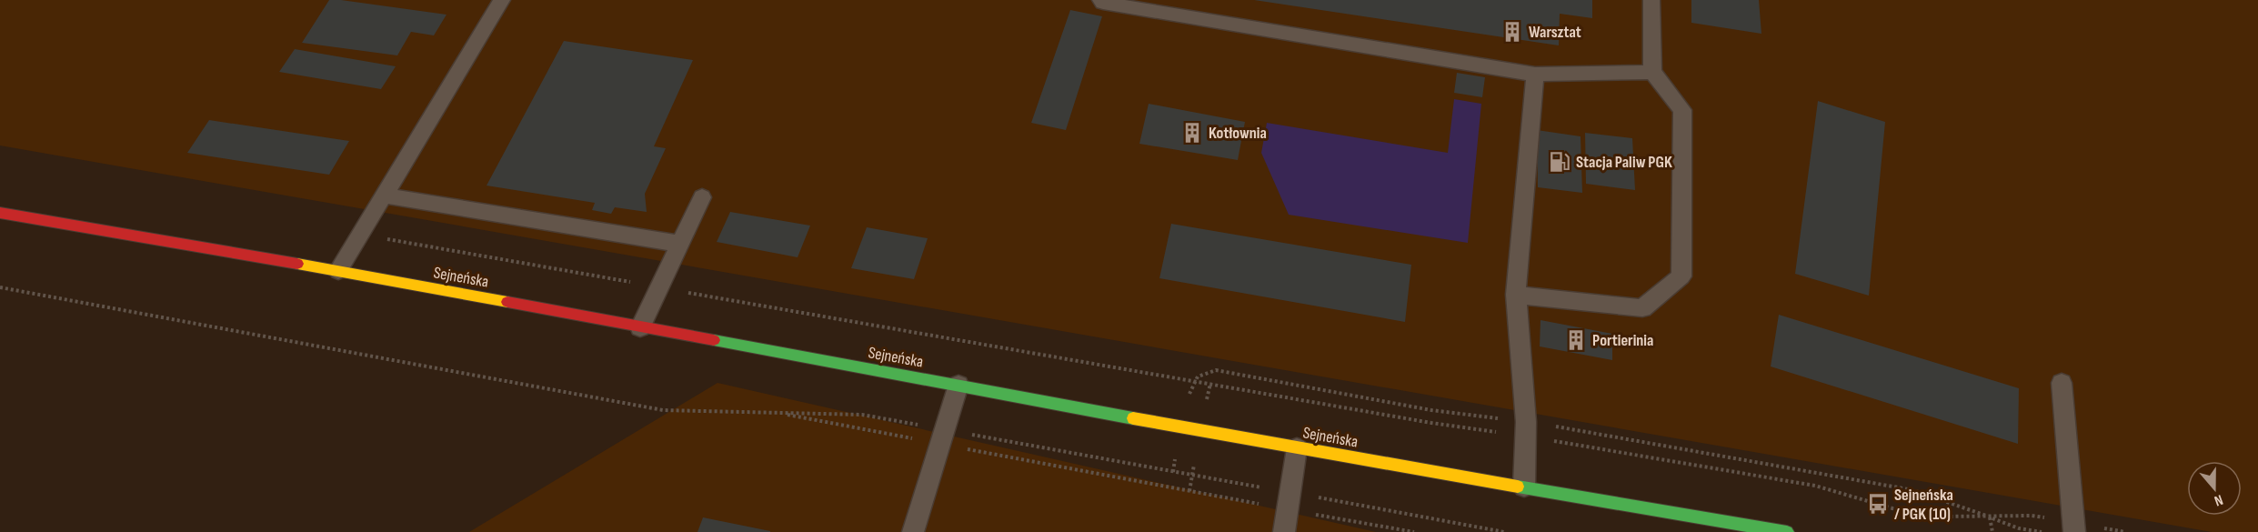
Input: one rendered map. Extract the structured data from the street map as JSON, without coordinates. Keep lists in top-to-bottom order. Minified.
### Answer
{"streets":{"main road":["Sejneńska"]},"places":{"building":["Warsztat","Kotłownia","Portierinia"],"fuel station":["Stacja Paliw PGK"],"bus stop":["Sejneńska / PGK (10)"]},"north":"bottom"}
